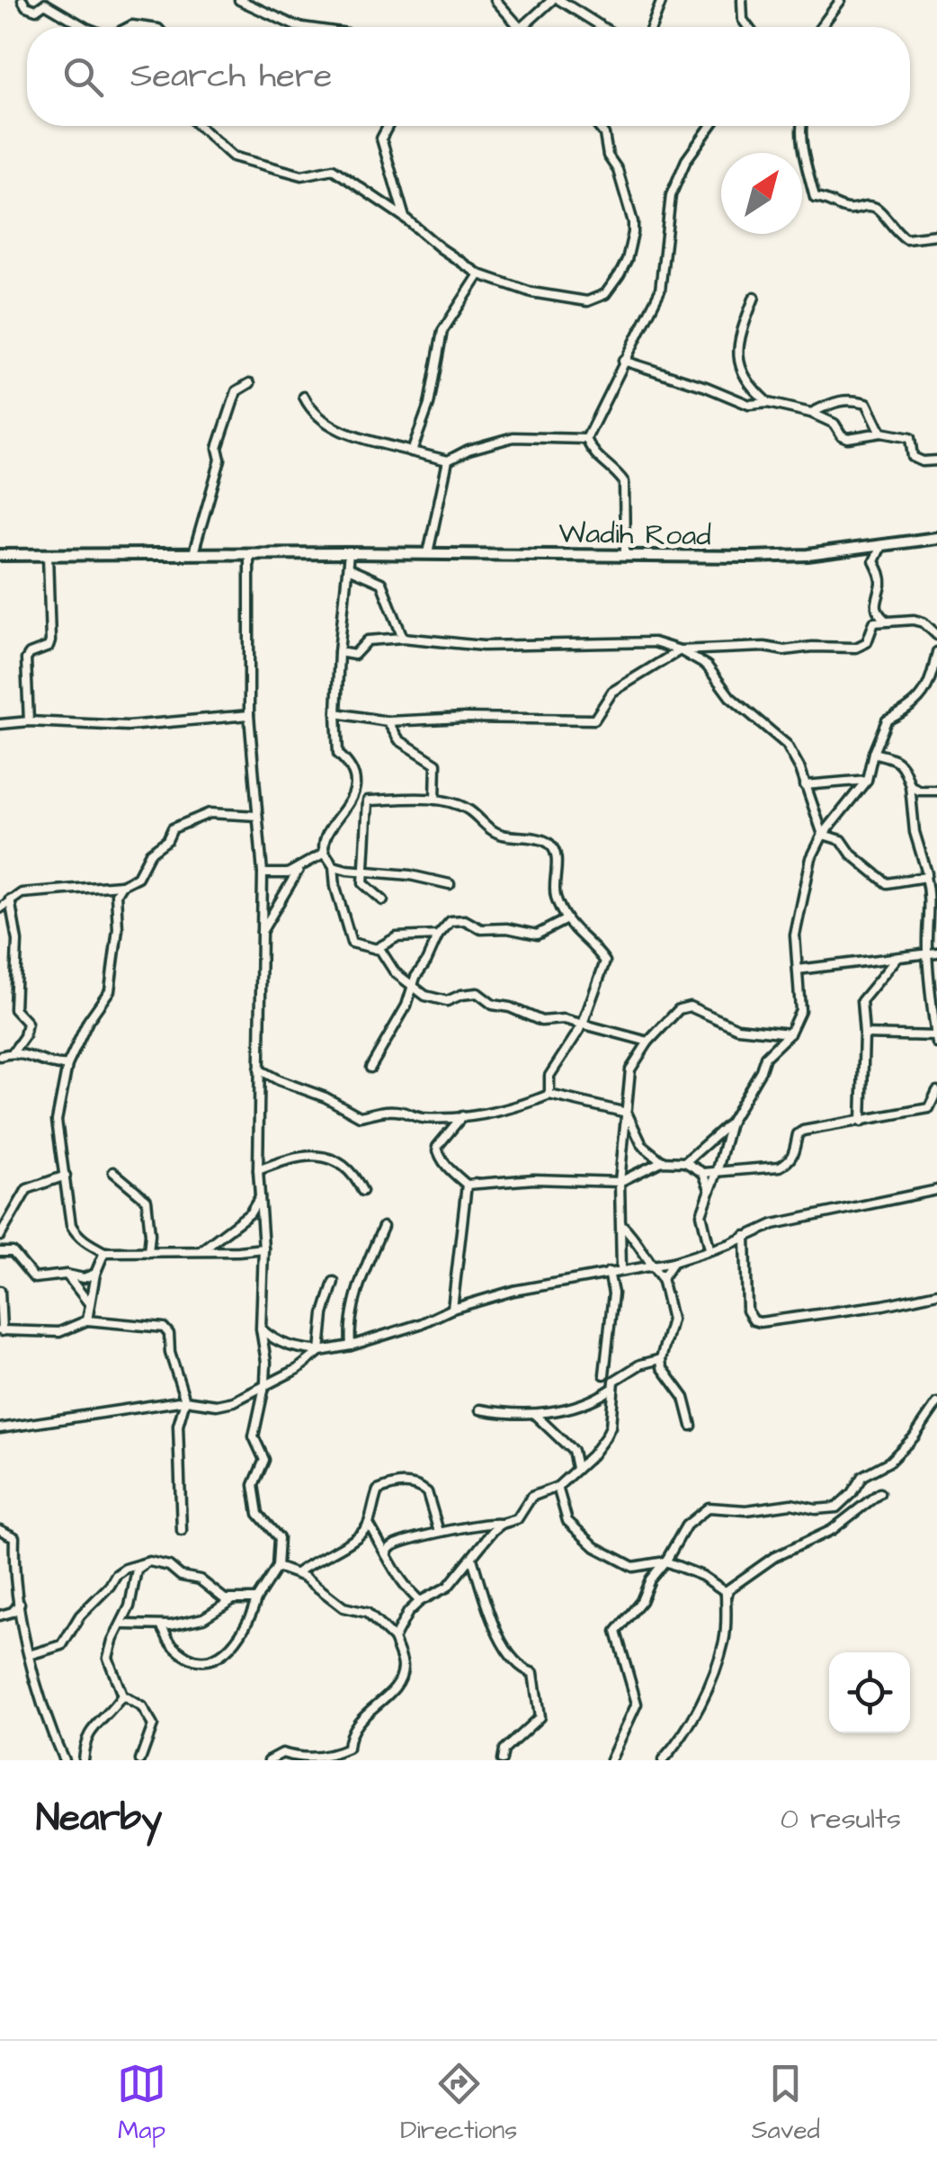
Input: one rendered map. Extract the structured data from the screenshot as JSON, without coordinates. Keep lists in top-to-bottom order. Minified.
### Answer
{"streets":{"street":["Wadih Road"]},"north":"top right","page":{"search":"Search here","heading":["Nearby","0 results"],"nav":["Map","Directions","Saved"]}}
